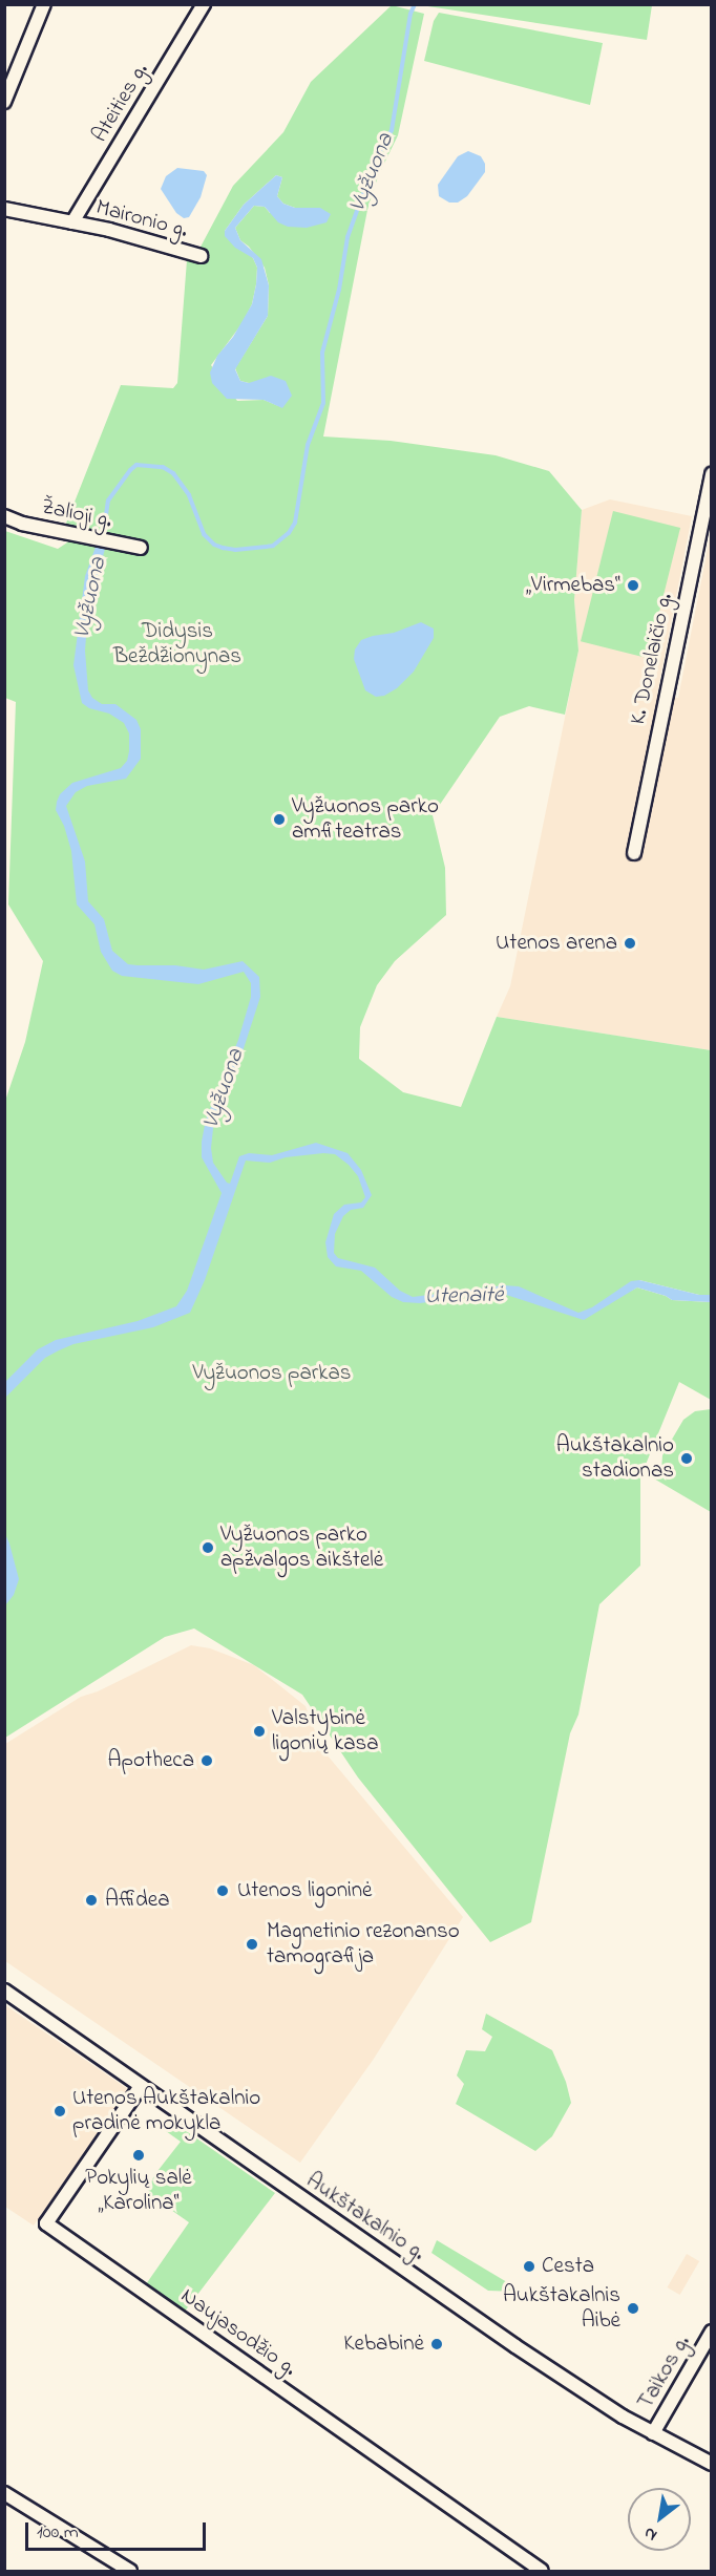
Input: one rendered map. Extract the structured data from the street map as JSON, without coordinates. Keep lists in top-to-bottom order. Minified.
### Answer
{"streets":{"street":["Ateities g.","Maironio g.","Žalioji g.","K. Donelaičio g.","Aukštakalnio g.","Naujasodžio g.","Taikos g."]},"crossings":[["Ateities g.","Maironio g."],["Aukštakalnio g.","Naujasodžio g."],["Aukštakalnio g.","Taikos g."]],"water":["Vyžuona","Utenaitė"],"parks":["Didysis Beždžionynas","Vyžuonos parkas"],"places":["„Virmebas“","Vyžuonos parko amfiteatras","Utenos arena","Aukštakalnio stadionas","Vyžuonos parko apžvalgos aikštelė","Valstybinė ligonių kasa","Apotheca","Utenos ligoninė","Affidea","Magnetinio rezonanso tamografija","Utenos Aukštakalnio pradinė mokykla","Pokylių salė „Karolina“","Cesta","Aukštakalnis Aibė","Kebabinė"],"scale_bar":"100 m","north":"bottom left"}
